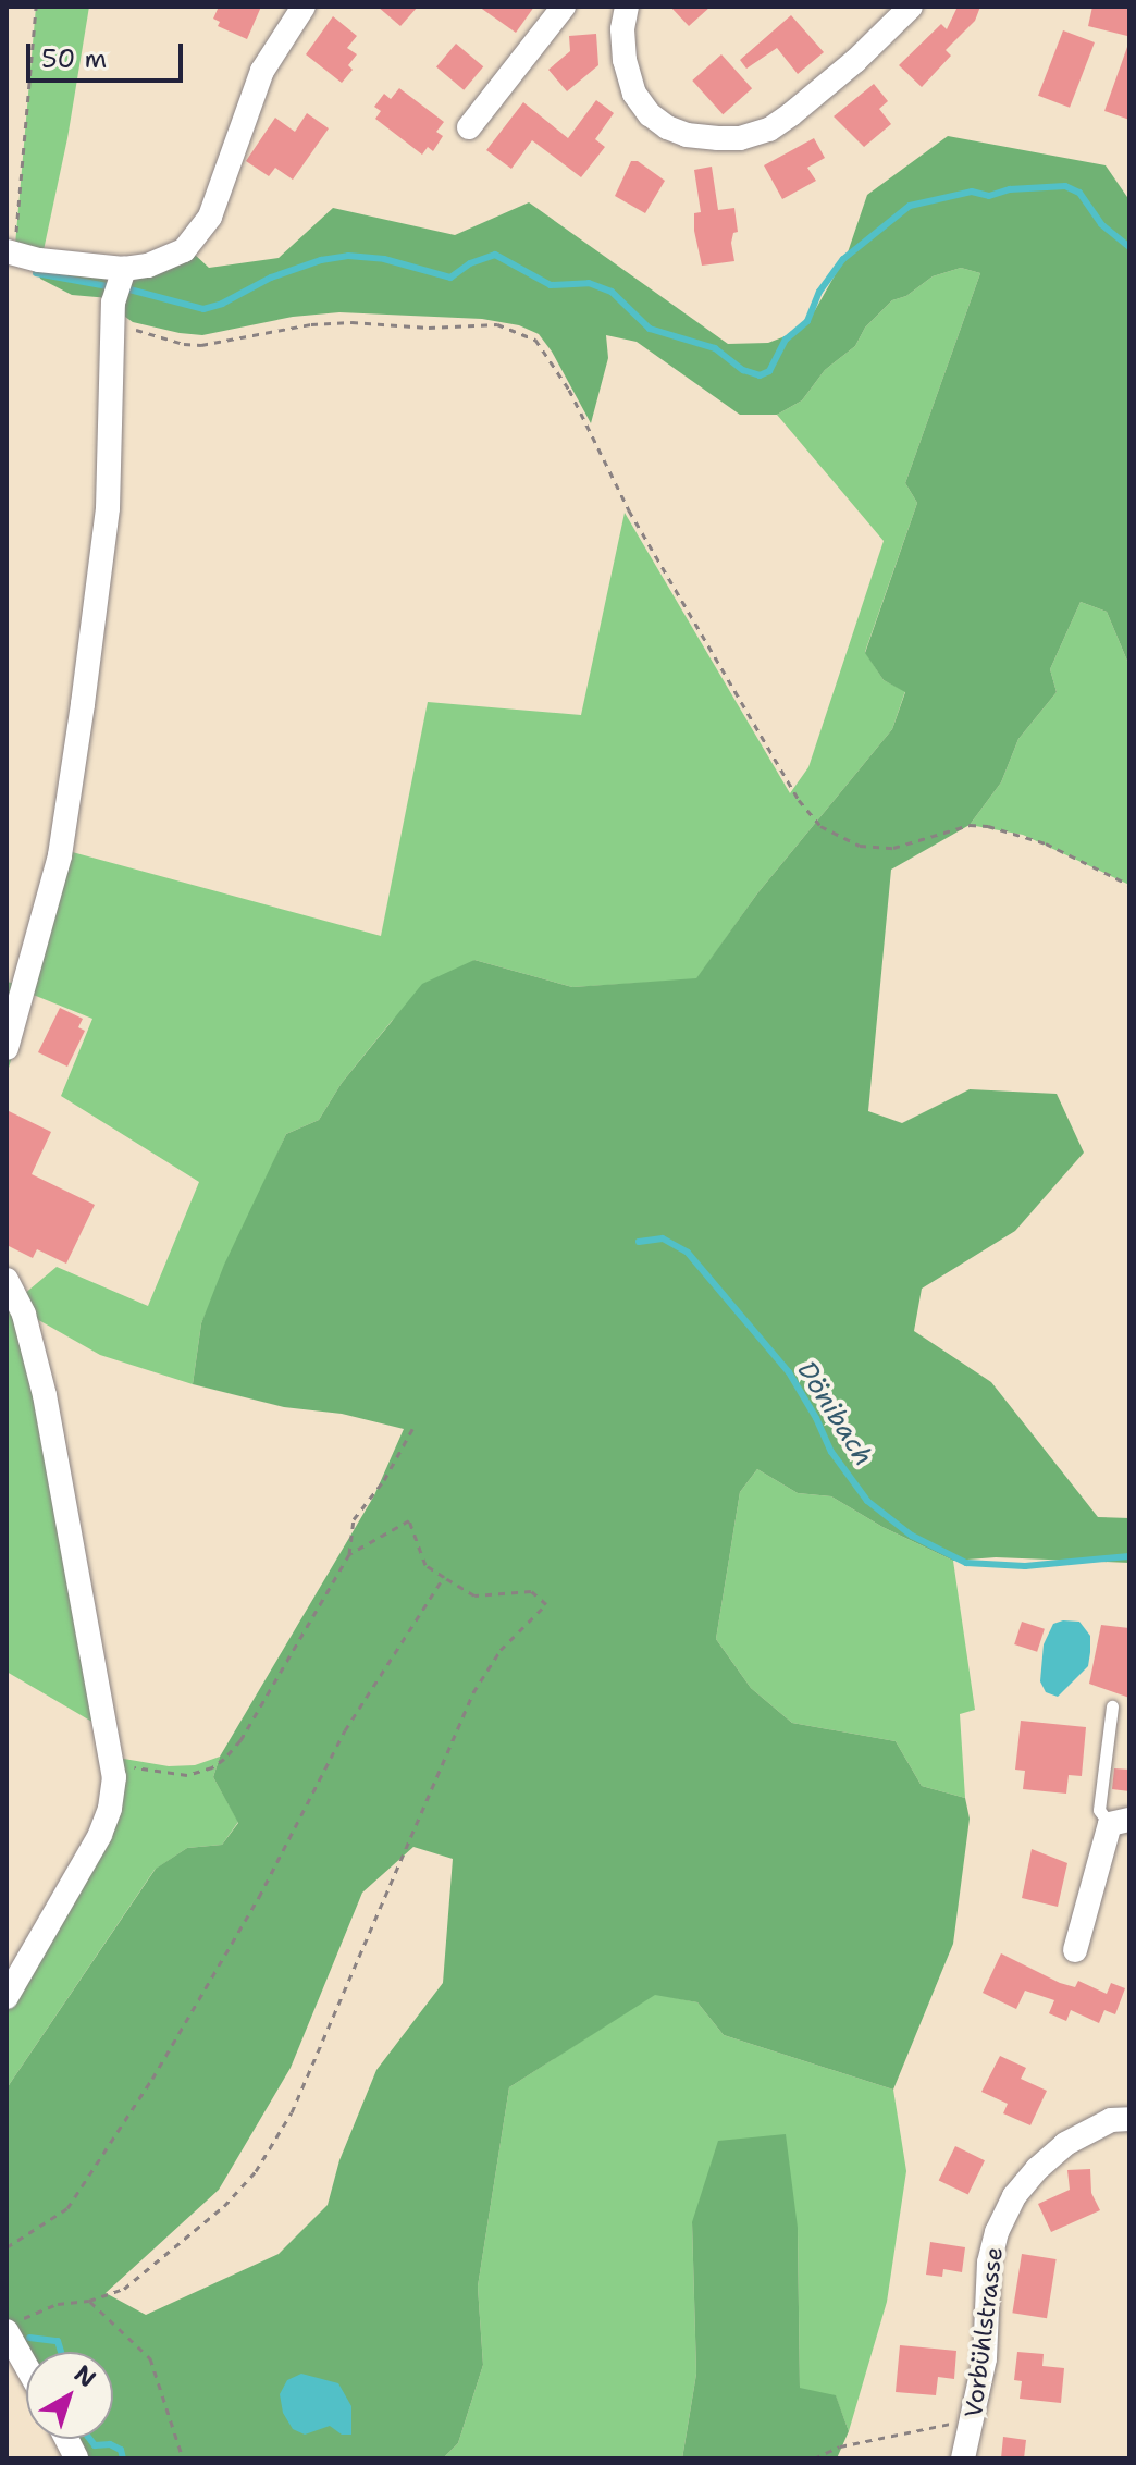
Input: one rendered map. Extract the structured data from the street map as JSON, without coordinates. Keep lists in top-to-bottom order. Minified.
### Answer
{"streets":{"street":["Vorbühlstrasse"]},"water":["Dönibach"],"scale_bar":"50 m","north":"top right"}
